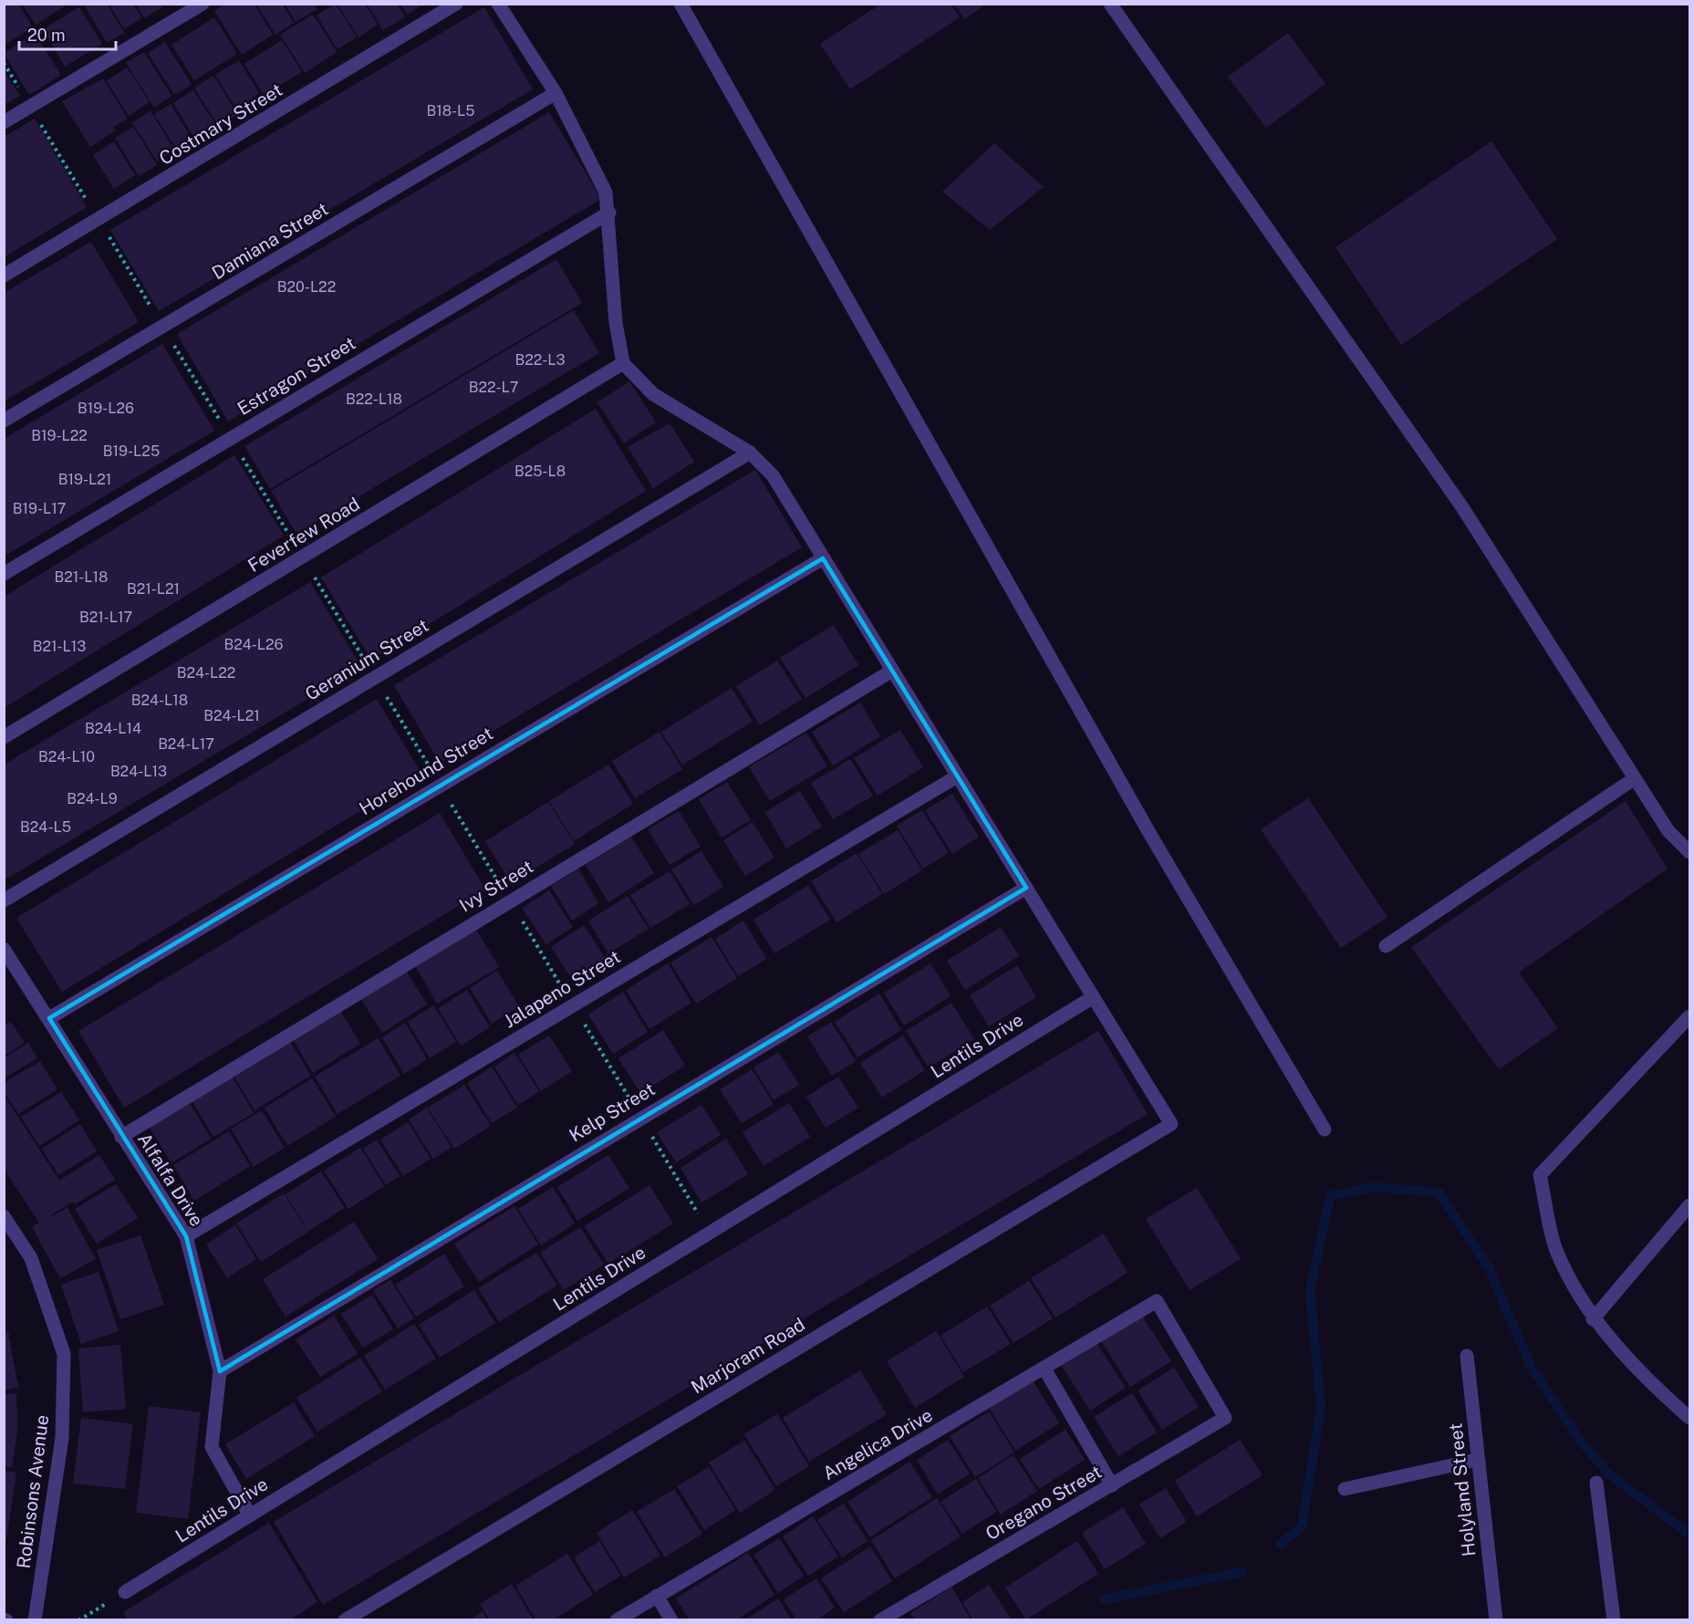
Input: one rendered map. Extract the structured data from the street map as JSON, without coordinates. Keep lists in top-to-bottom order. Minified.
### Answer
{"streets":{"street":["Costmary Street","Damiana Street","Estragon Street","Feverfew Road","Geranium Street","Horehound Street","Ivy Street","Jalapeno Street","Lentils Drive","Kelp Street","Alfalfa Drive","Marjoram Road","Angelica Drive","Holyland Street","Robinsons Avenue","Oregano Street"]},"crossings":[["Horehound Street","Alfalfa Drive"],["Ivy Street","Alfalfa Drive"],["Jalapeno Street","Alfalfa Drive"],["Lentils Drive","Alfalfa Drive"],["Lentils Drive","Marjoram Road"],["Kelp Street","Alfalfa Drive"],["Angelica Drive","Oregano Street"]],"house_numbers":["B18-L5","B20-L22","B22-L3","B22-L7","B22-L18","B19-L26","B19-L22","B19-L25","B25-L8","B19-L21","B19-L17","B21-L18","B21-L21","B21-L17","B24-L26","B21-L13","B24-L22","B24-L18","B24-L21","B24-L14","B24-L17","B24-L10","B24-L13","B24-L9","B24-L5"],"scale_bar":"20 m"}
